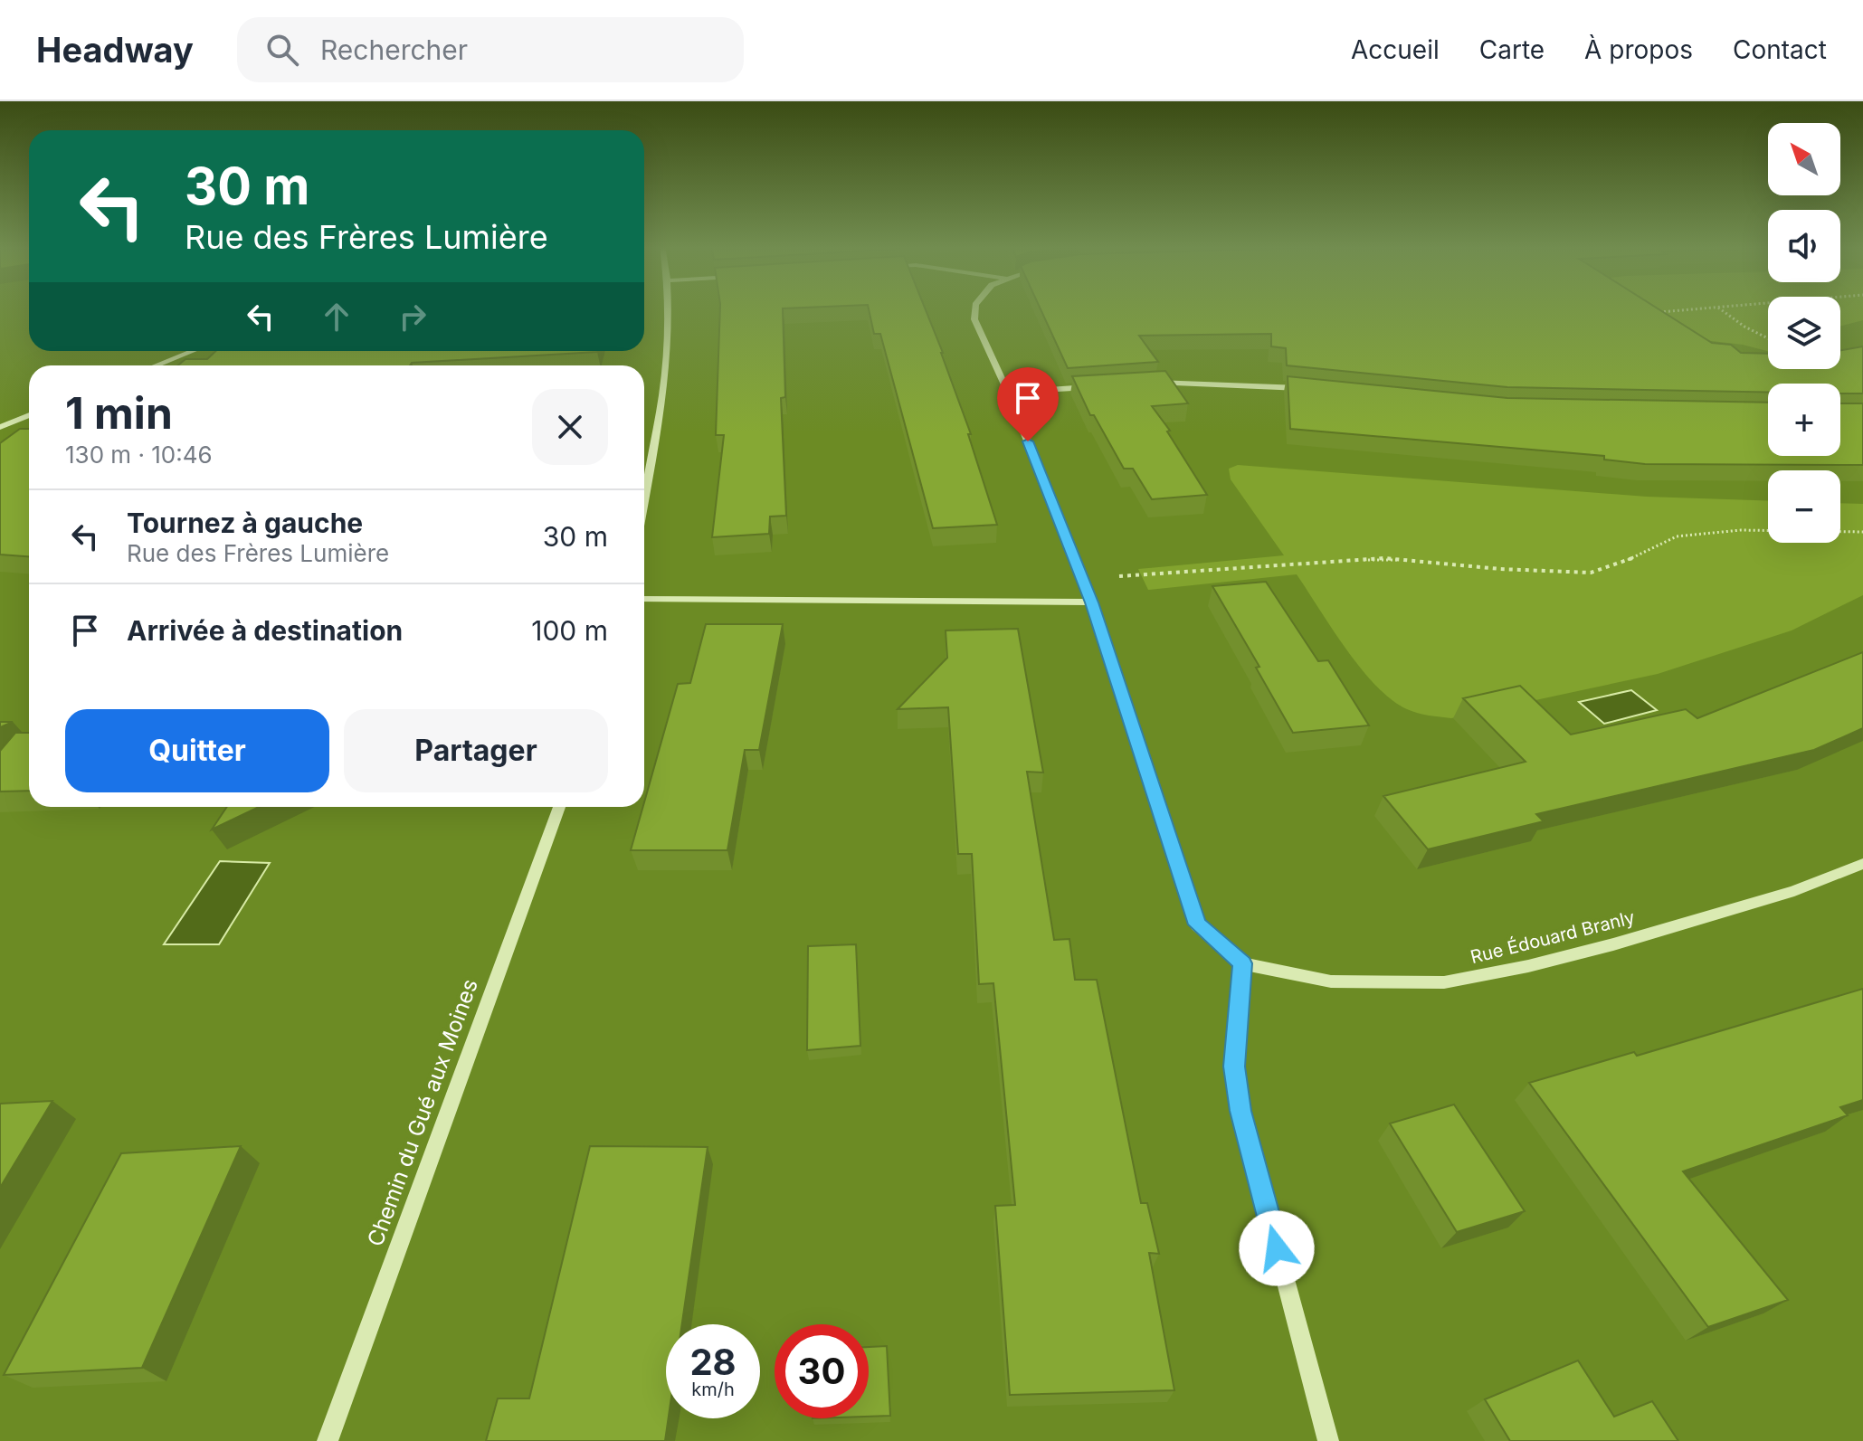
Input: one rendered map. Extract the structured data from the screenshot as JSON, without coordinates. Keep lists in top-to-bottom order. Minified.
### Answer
{"streets":{"street":["Rue Édouard Branly","Chemin du Gué aux Moines"]},"north":"top left","page":{"header":"Headway","search":"Rechercher","nav":["Accueil","Carte","À propos","Contact"],"map_buttons":["+","−"],"turn":["30 m","Rue des Frères Lumière"],"heading":["1 min","130 m · 10:46"],"list":[{"name":"Tournez à gauche","note":"Rue des Frères Lumière","value":"30 m"},{"name":"Arrivée à destination","value":"100 m"}],"buttons":["Quitter","Partager"],"speed":"28 km/h","limit":"30"}}
